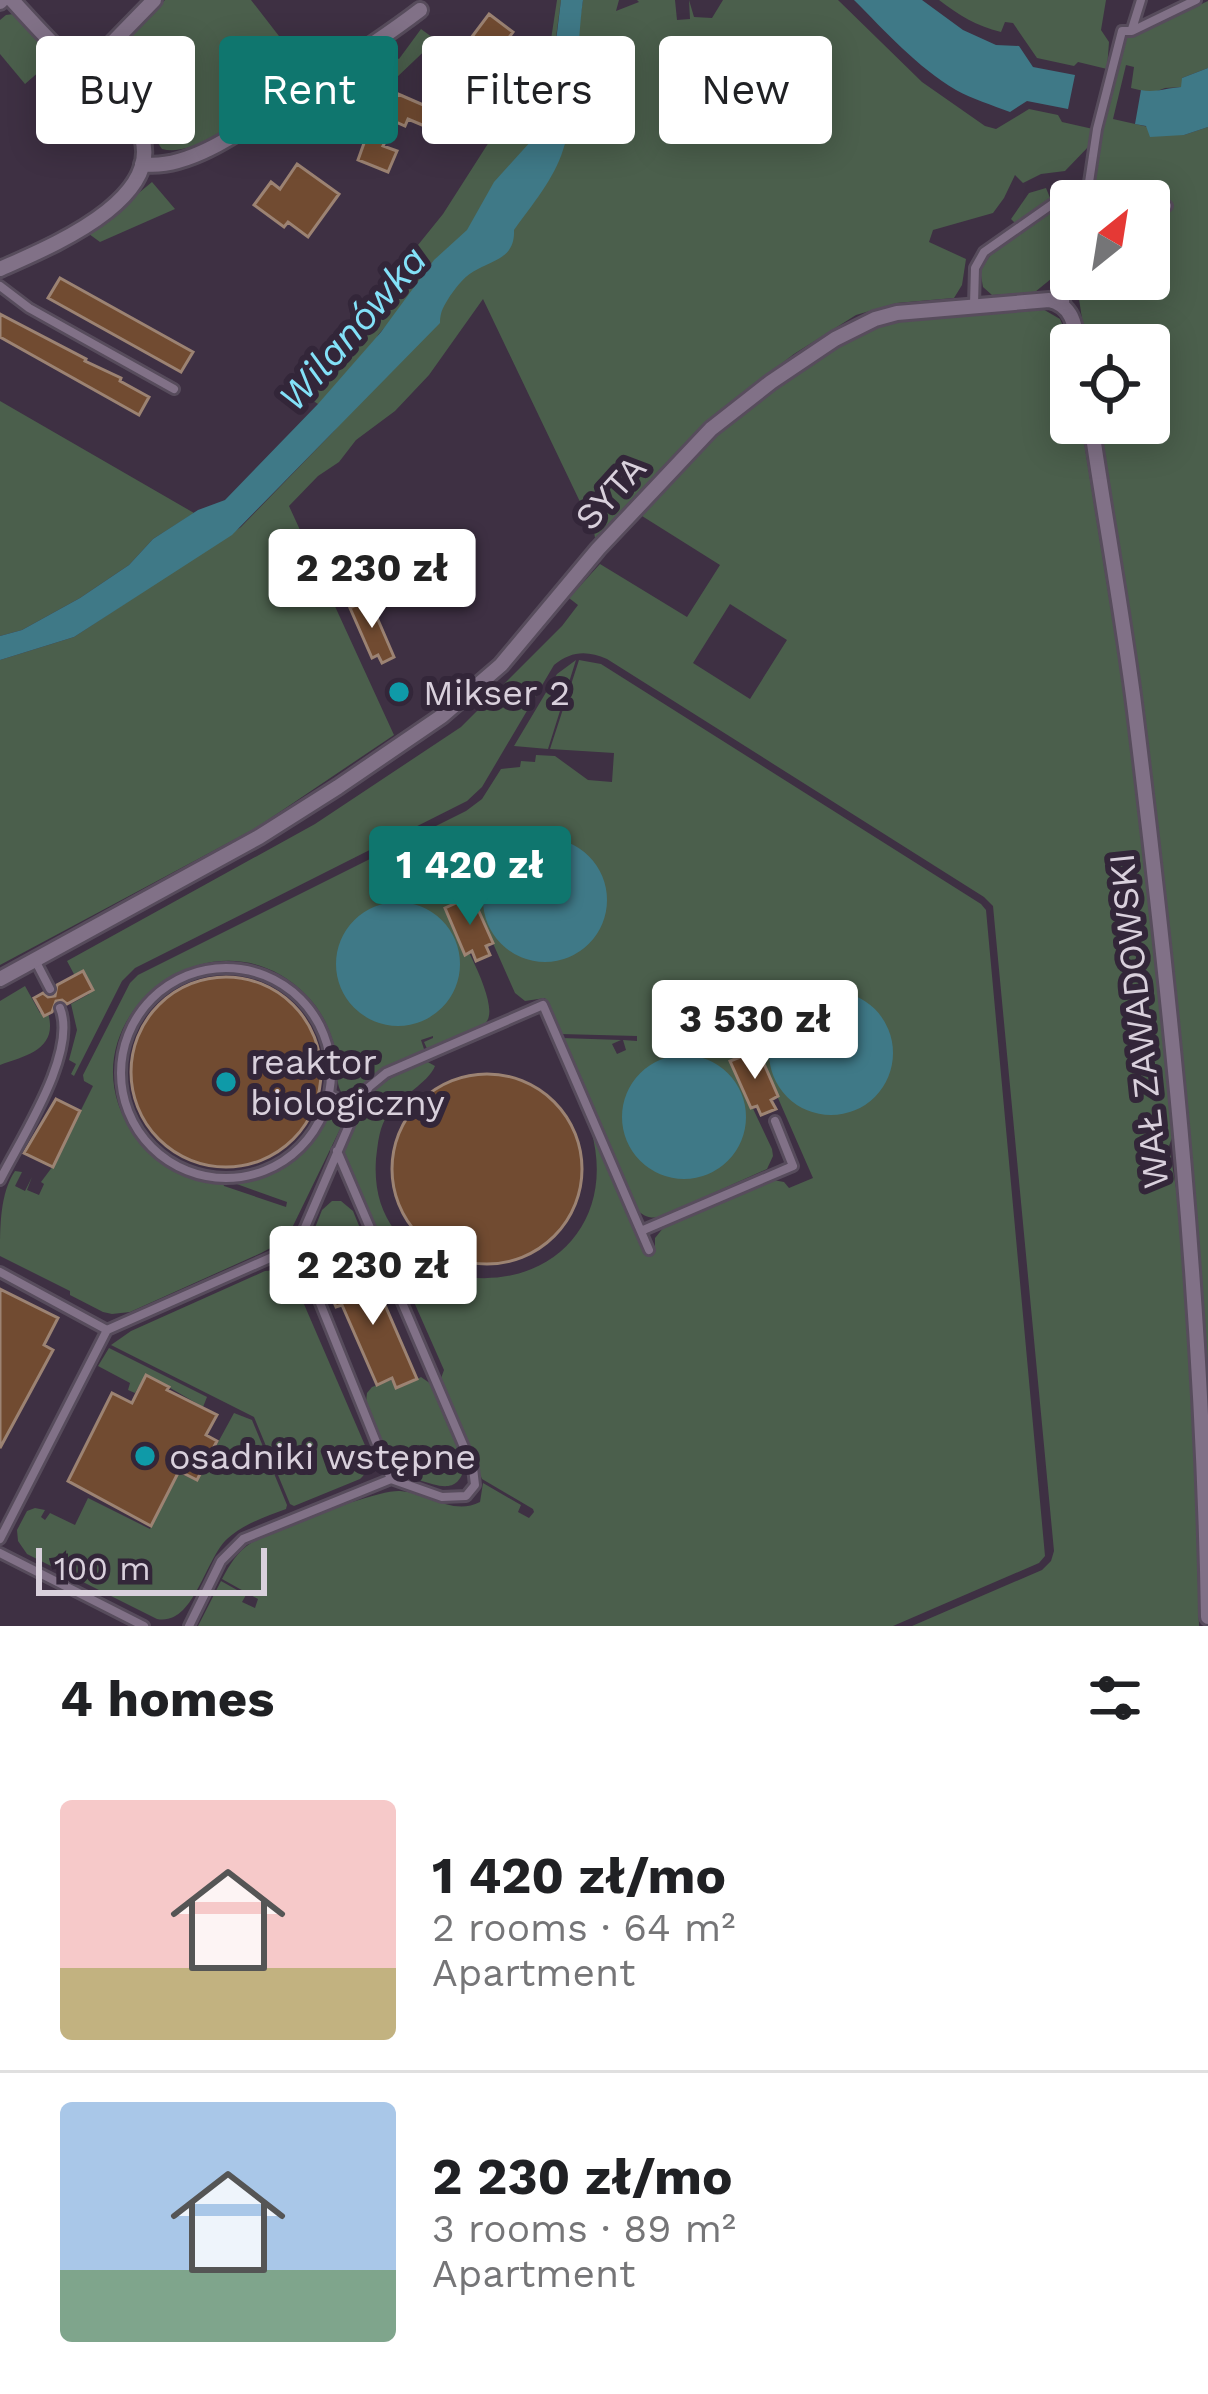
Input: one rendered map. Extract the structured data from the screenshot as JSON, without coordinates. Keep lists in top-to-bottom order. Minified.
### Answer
{"streets":{"street":["SYTA","WAŁ ZAWADOWSKI"]},"water":["Wilanówka"],"places":["Mikser 2","reaktor biologiczny","osadniki wstępne"],"scale_bar":"100 m","north":"top right","page":{"chip":["Buy","Rent","Filters","New"],"price":["2 230 zł","1 420 zł","3 530 zł","2 230 zł"],"scale":"100 m","heading":"4 homes","list":[{"name":"1 420 zł/mo","note":"2 rooms · 64 m² · Apartment"},{"name":"2 230 zł/mo","note":"3 rooms · 89 m² · Apartment"}]}}
